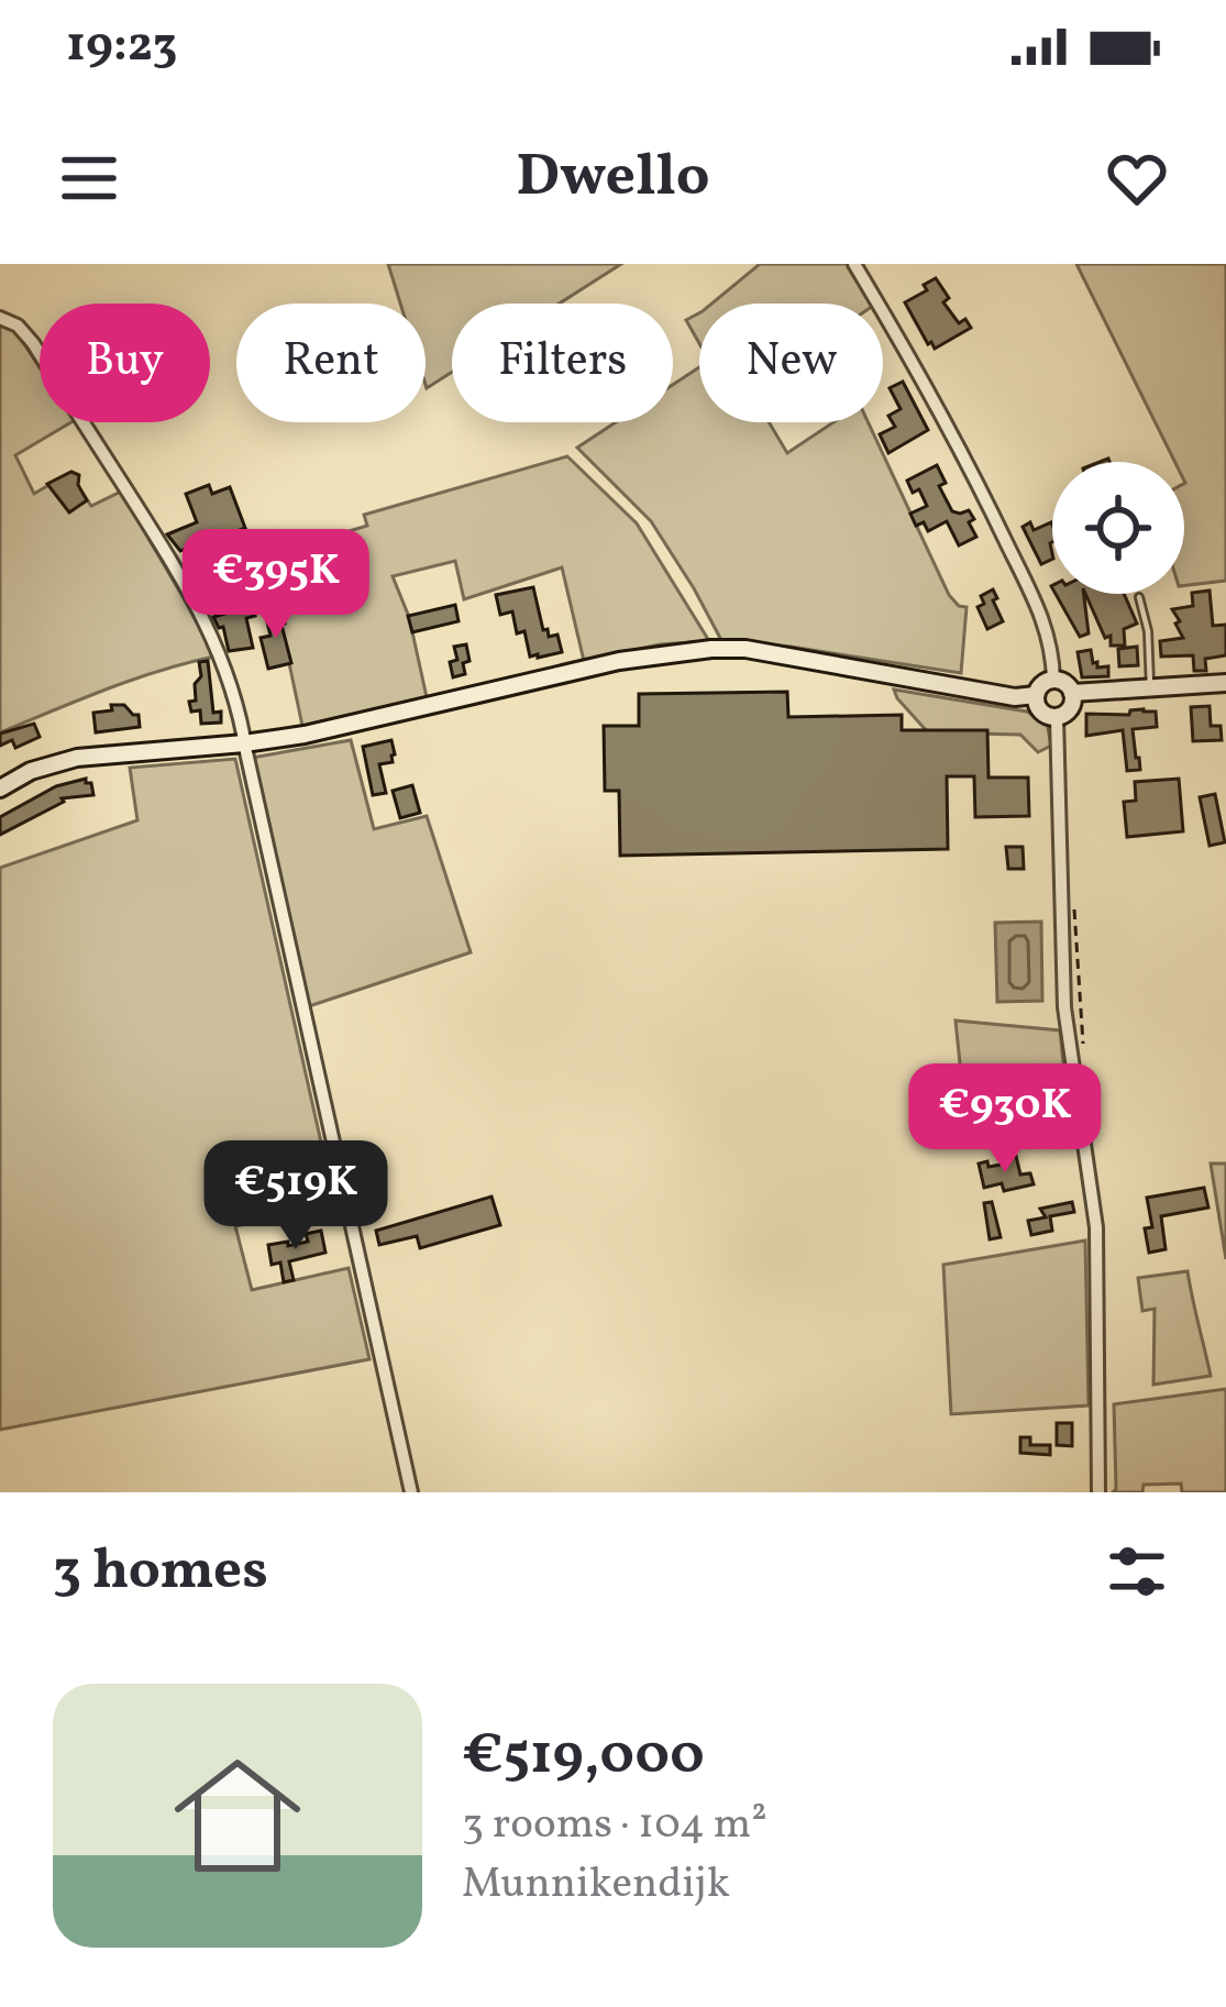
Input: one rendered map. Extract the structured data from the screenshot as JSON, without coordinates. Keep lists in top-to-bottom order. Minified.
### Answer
{"page":{"status":"19:23","header":"Dwello","chip":["Buy","Rent","Filters","New"],"price":["€395K","€930K","€519K"],"heading":"3 homes","list":[{"name":"€519,000","note":"3 rooms · 104 m² · Munnikendijk"}]}}
